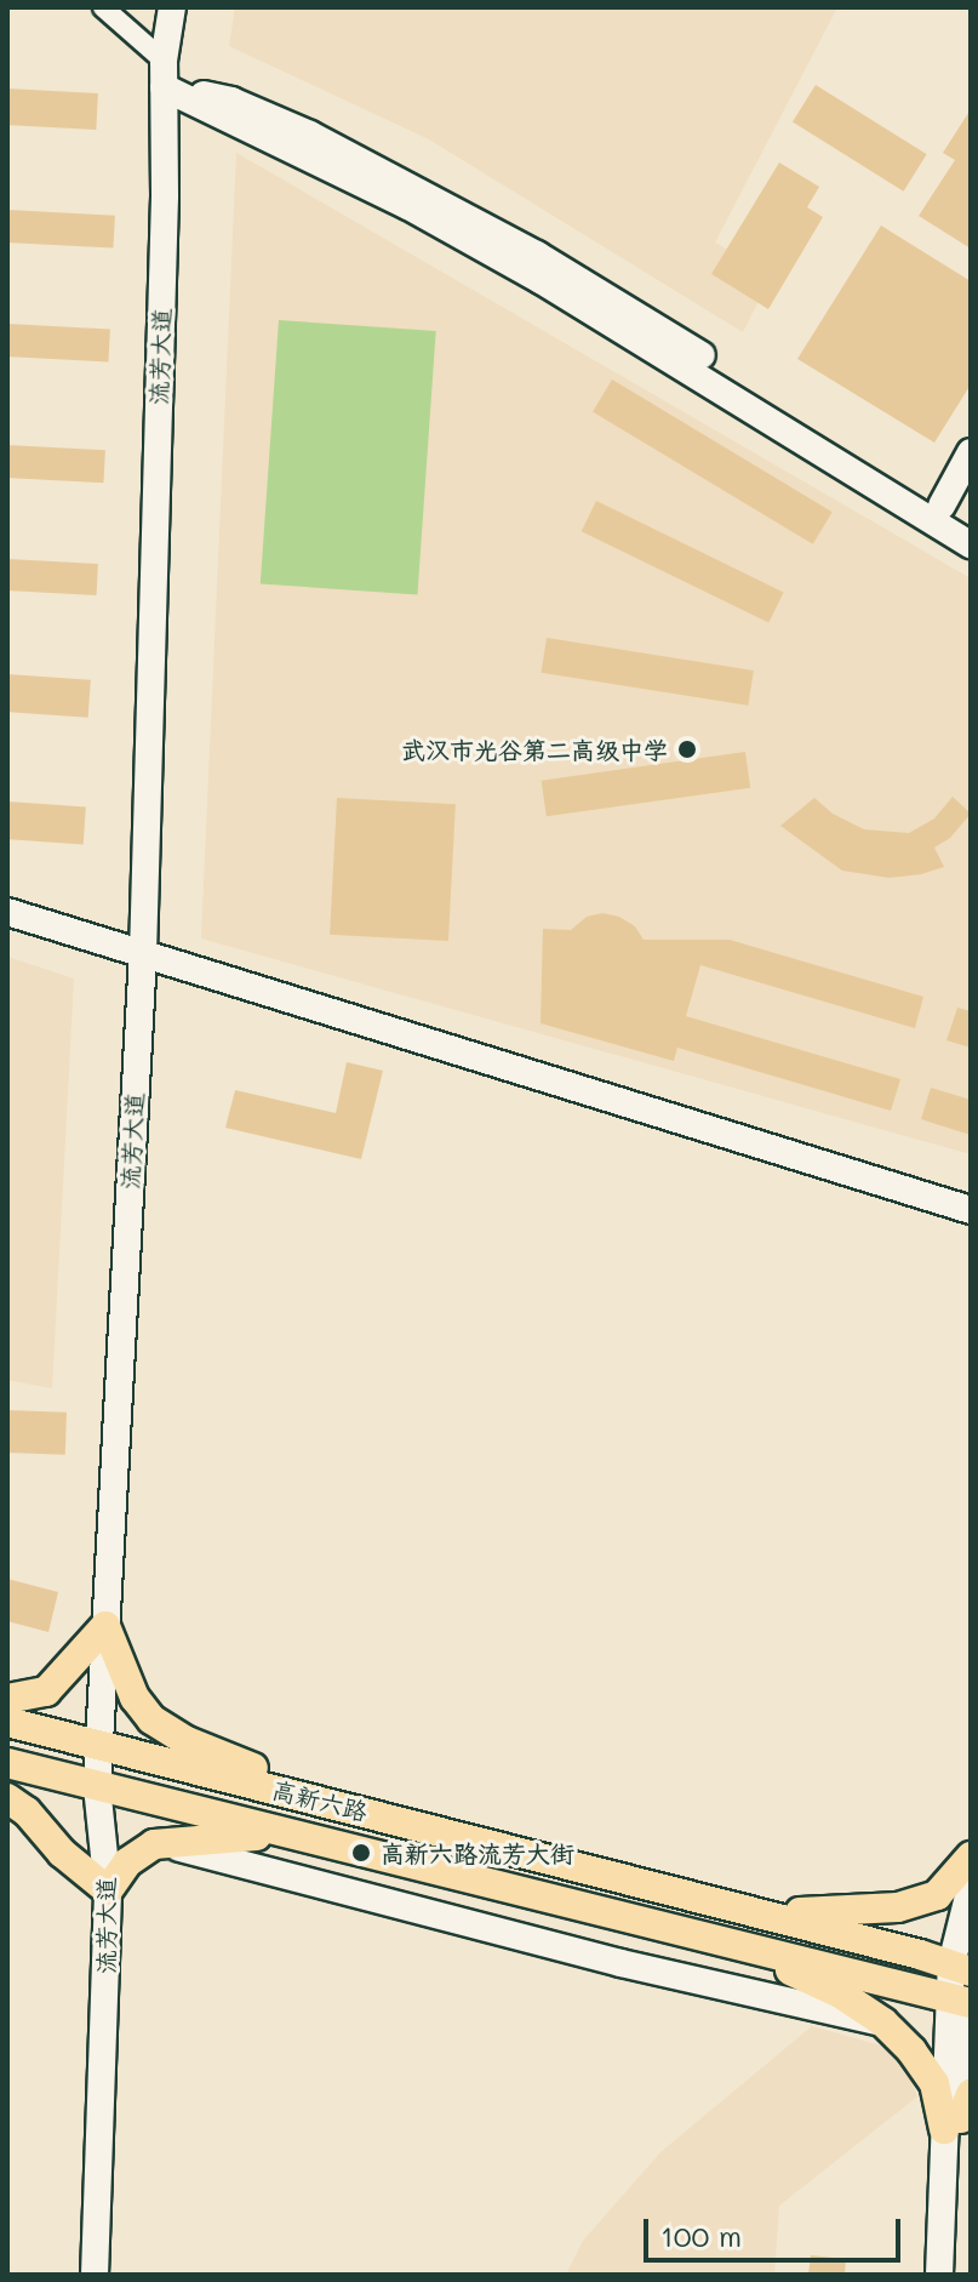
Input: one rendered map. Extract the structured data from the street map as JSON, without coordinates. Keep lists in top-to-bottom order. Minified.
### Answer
{"streets":{"main road":["流芳大道","高新六路"]},"crossings":[["流芳大道","高新六路"]],"places":["武汉市光谷第二高级中学","高新六路流芳大街"],"scale_bar":"100 m"}
